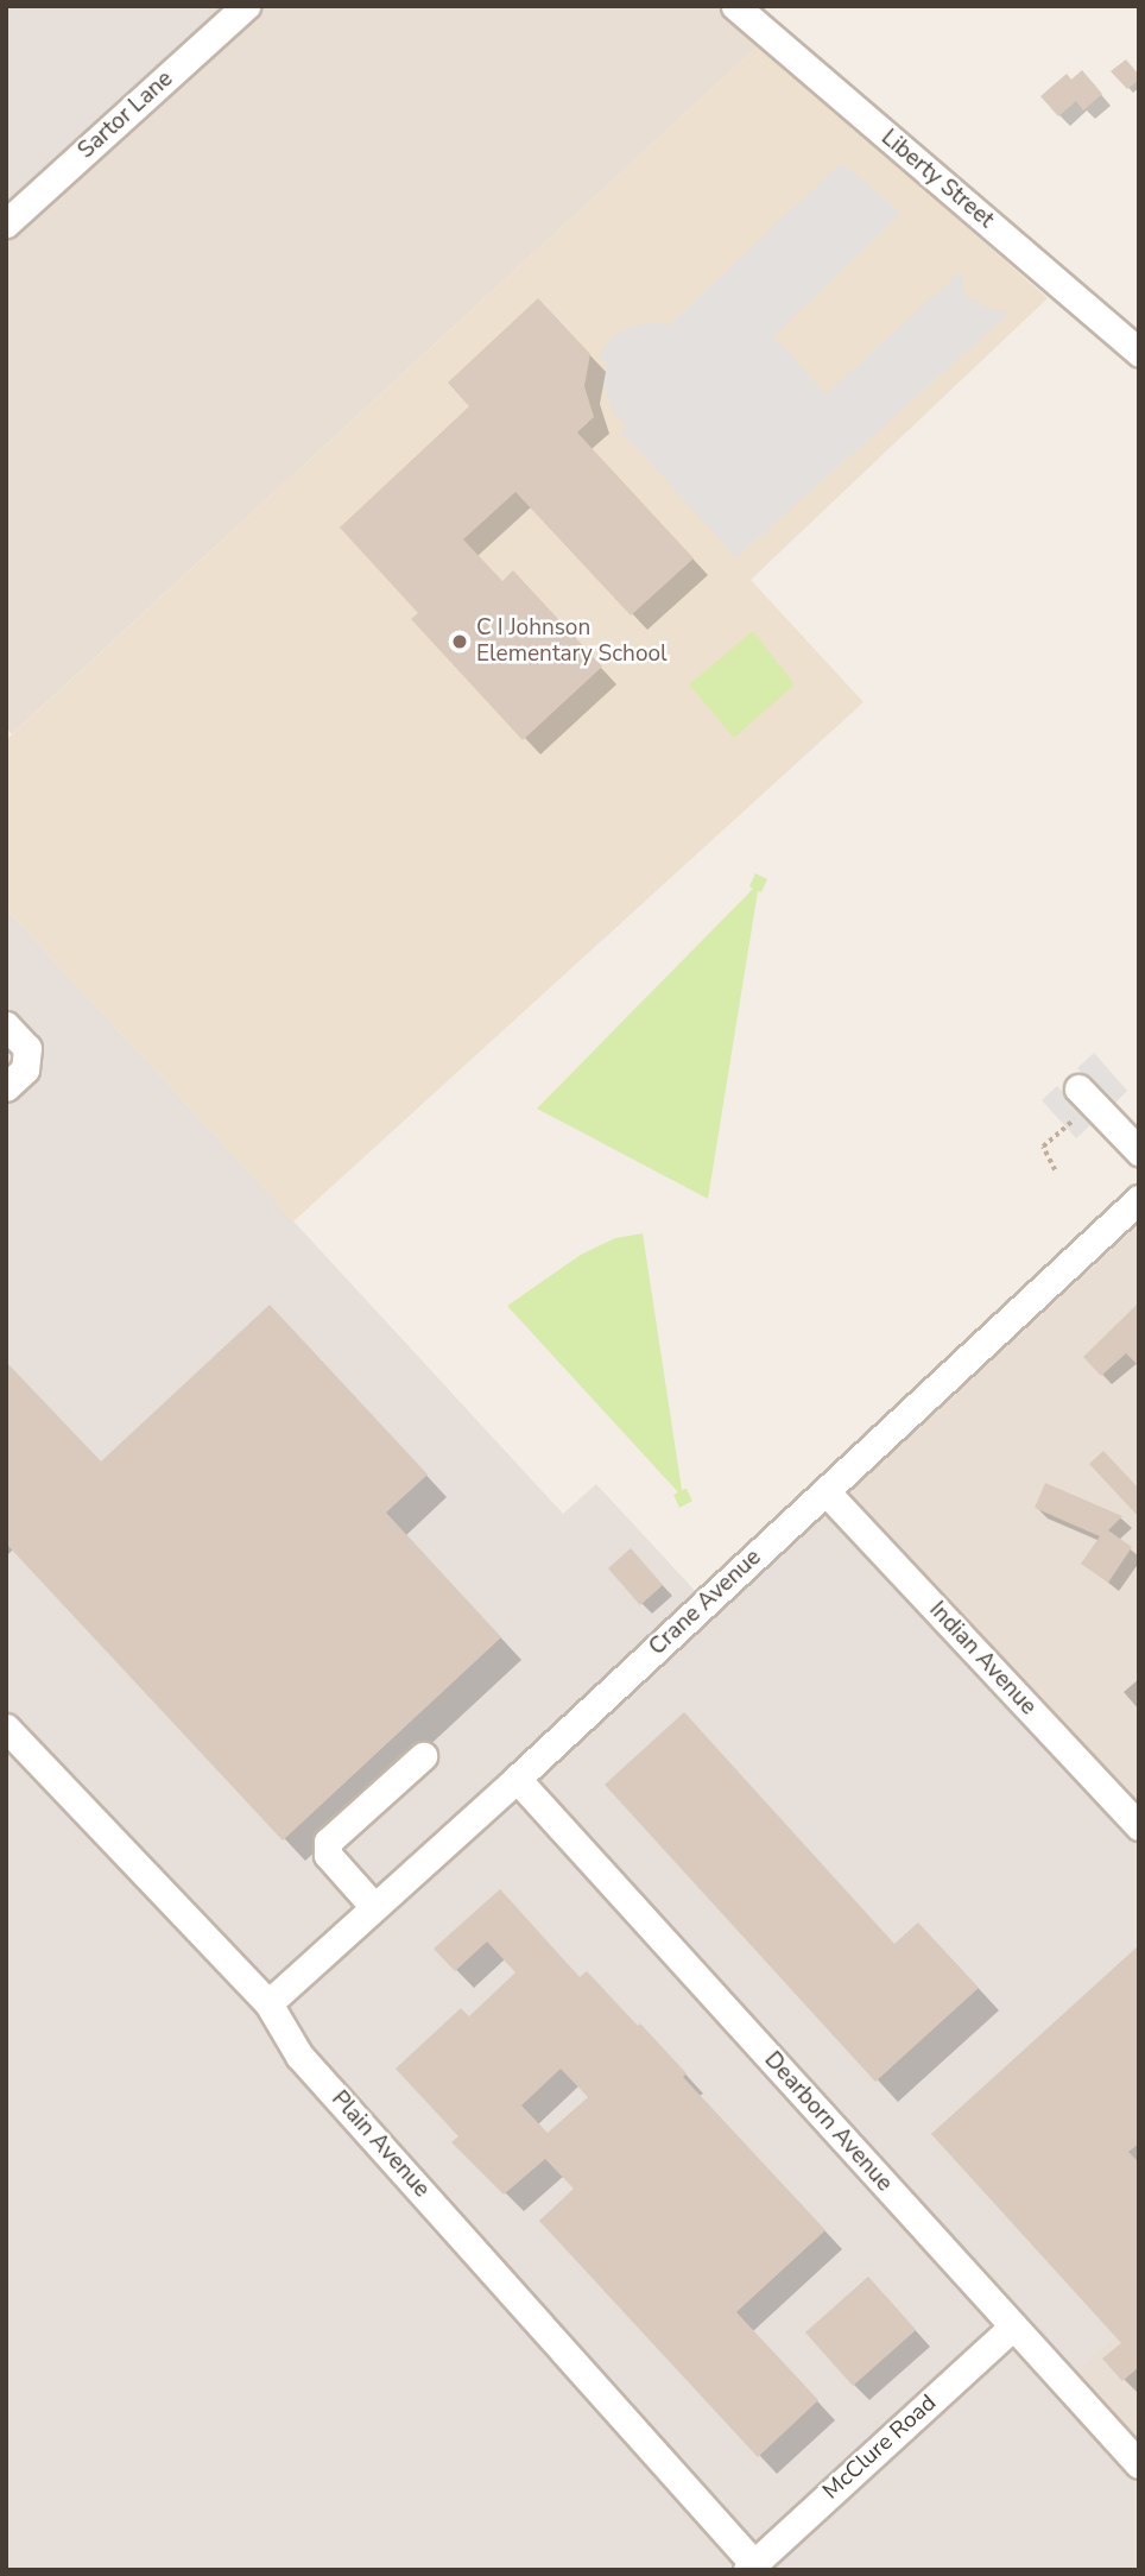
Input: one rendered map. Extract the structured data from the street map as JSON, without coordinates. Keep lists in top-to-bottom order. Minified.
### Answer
{"streets":{"street":["Sartor Lane","Liberty Street","Crane Avenue","Indian Avenue","Dearborn Avenue","Plain Avenue","McClure Road"]},"crossings":[["Crane Avenue","Indian Avenue"],["Crane Avenue","Dearborn Avenue"],["Crane Avenue","Plain Avenue"],["Dearborn Avenue","McClure Road"],["Plain Avenue","McClure Road"]],"places":["C I Johnson Elementary School"]}
